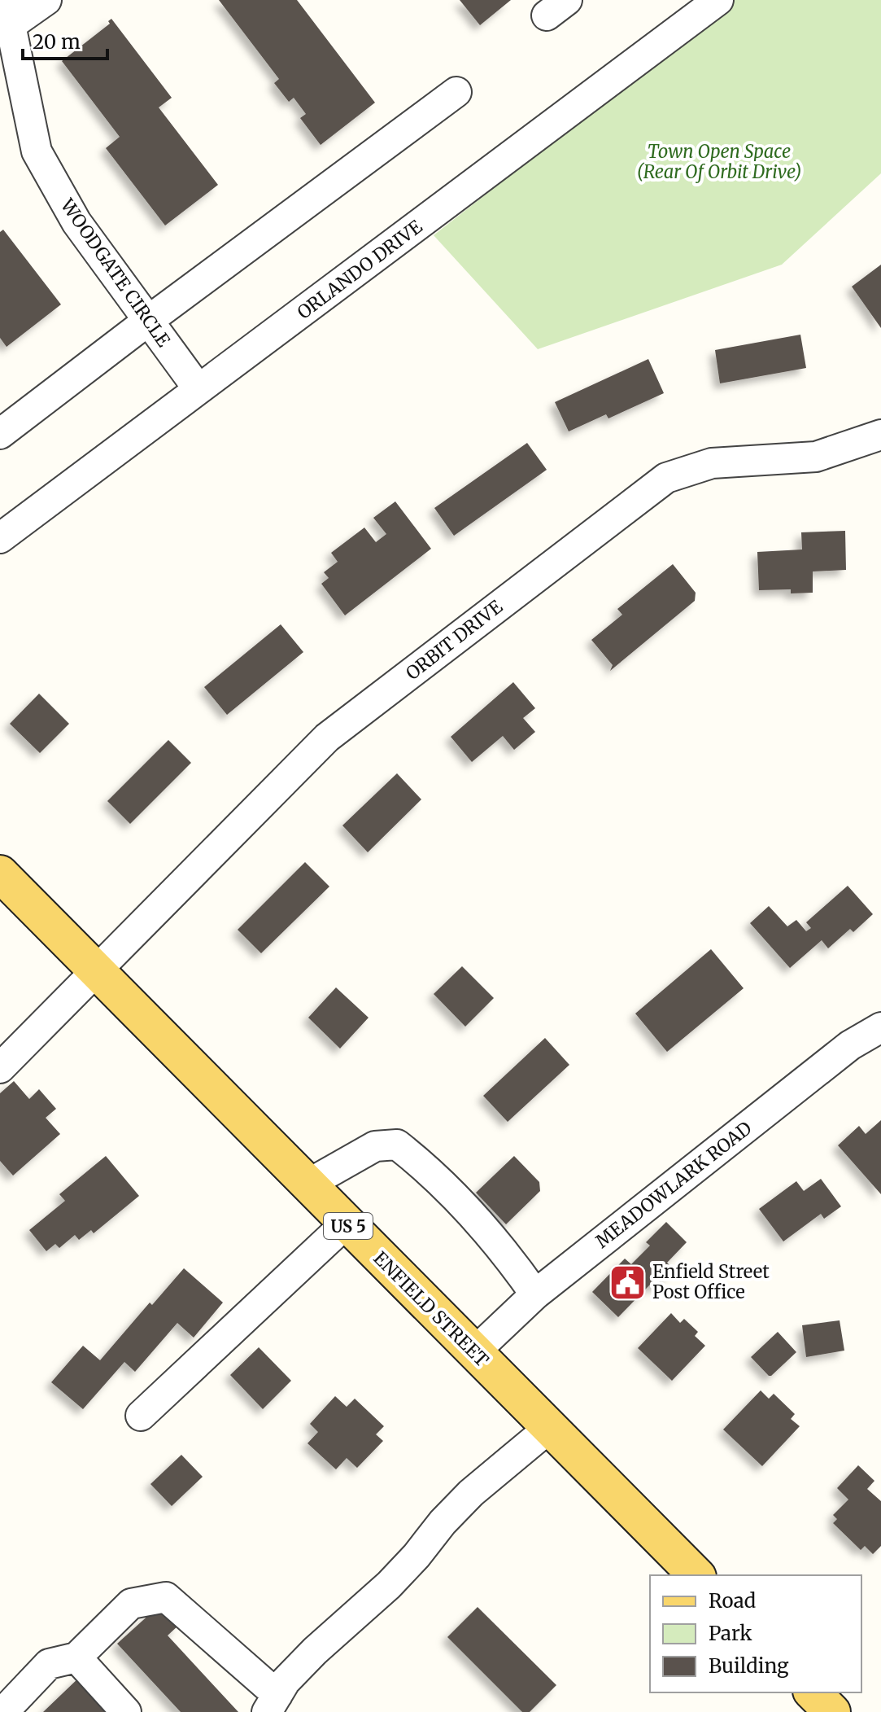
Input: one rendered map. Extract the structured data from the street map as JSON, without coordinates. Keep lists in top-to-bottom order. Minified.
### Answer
{"streets":{"main road":["US 5","ENFIELD STREET"],"street":["ORLANDO DRIVE","WOODGATE CIRCLE","ORBIT DRIVE","MEADOWLARK ROAD"]},"crossings":[["ORLANDO DRIVE","WOODGATE CIRCLE"],["ORBIT DRIVE","ENFIELD STREET"],["MEADOWLARK ROAD","ENFIELD STREET"]],"parks":["Town Open Space (Rear Of Orbit Drive)"],"places":{"public building":["Enfield Street Post Office"]},"legend":["Road","Park","Building"],"scale_bar":"20 m"}
